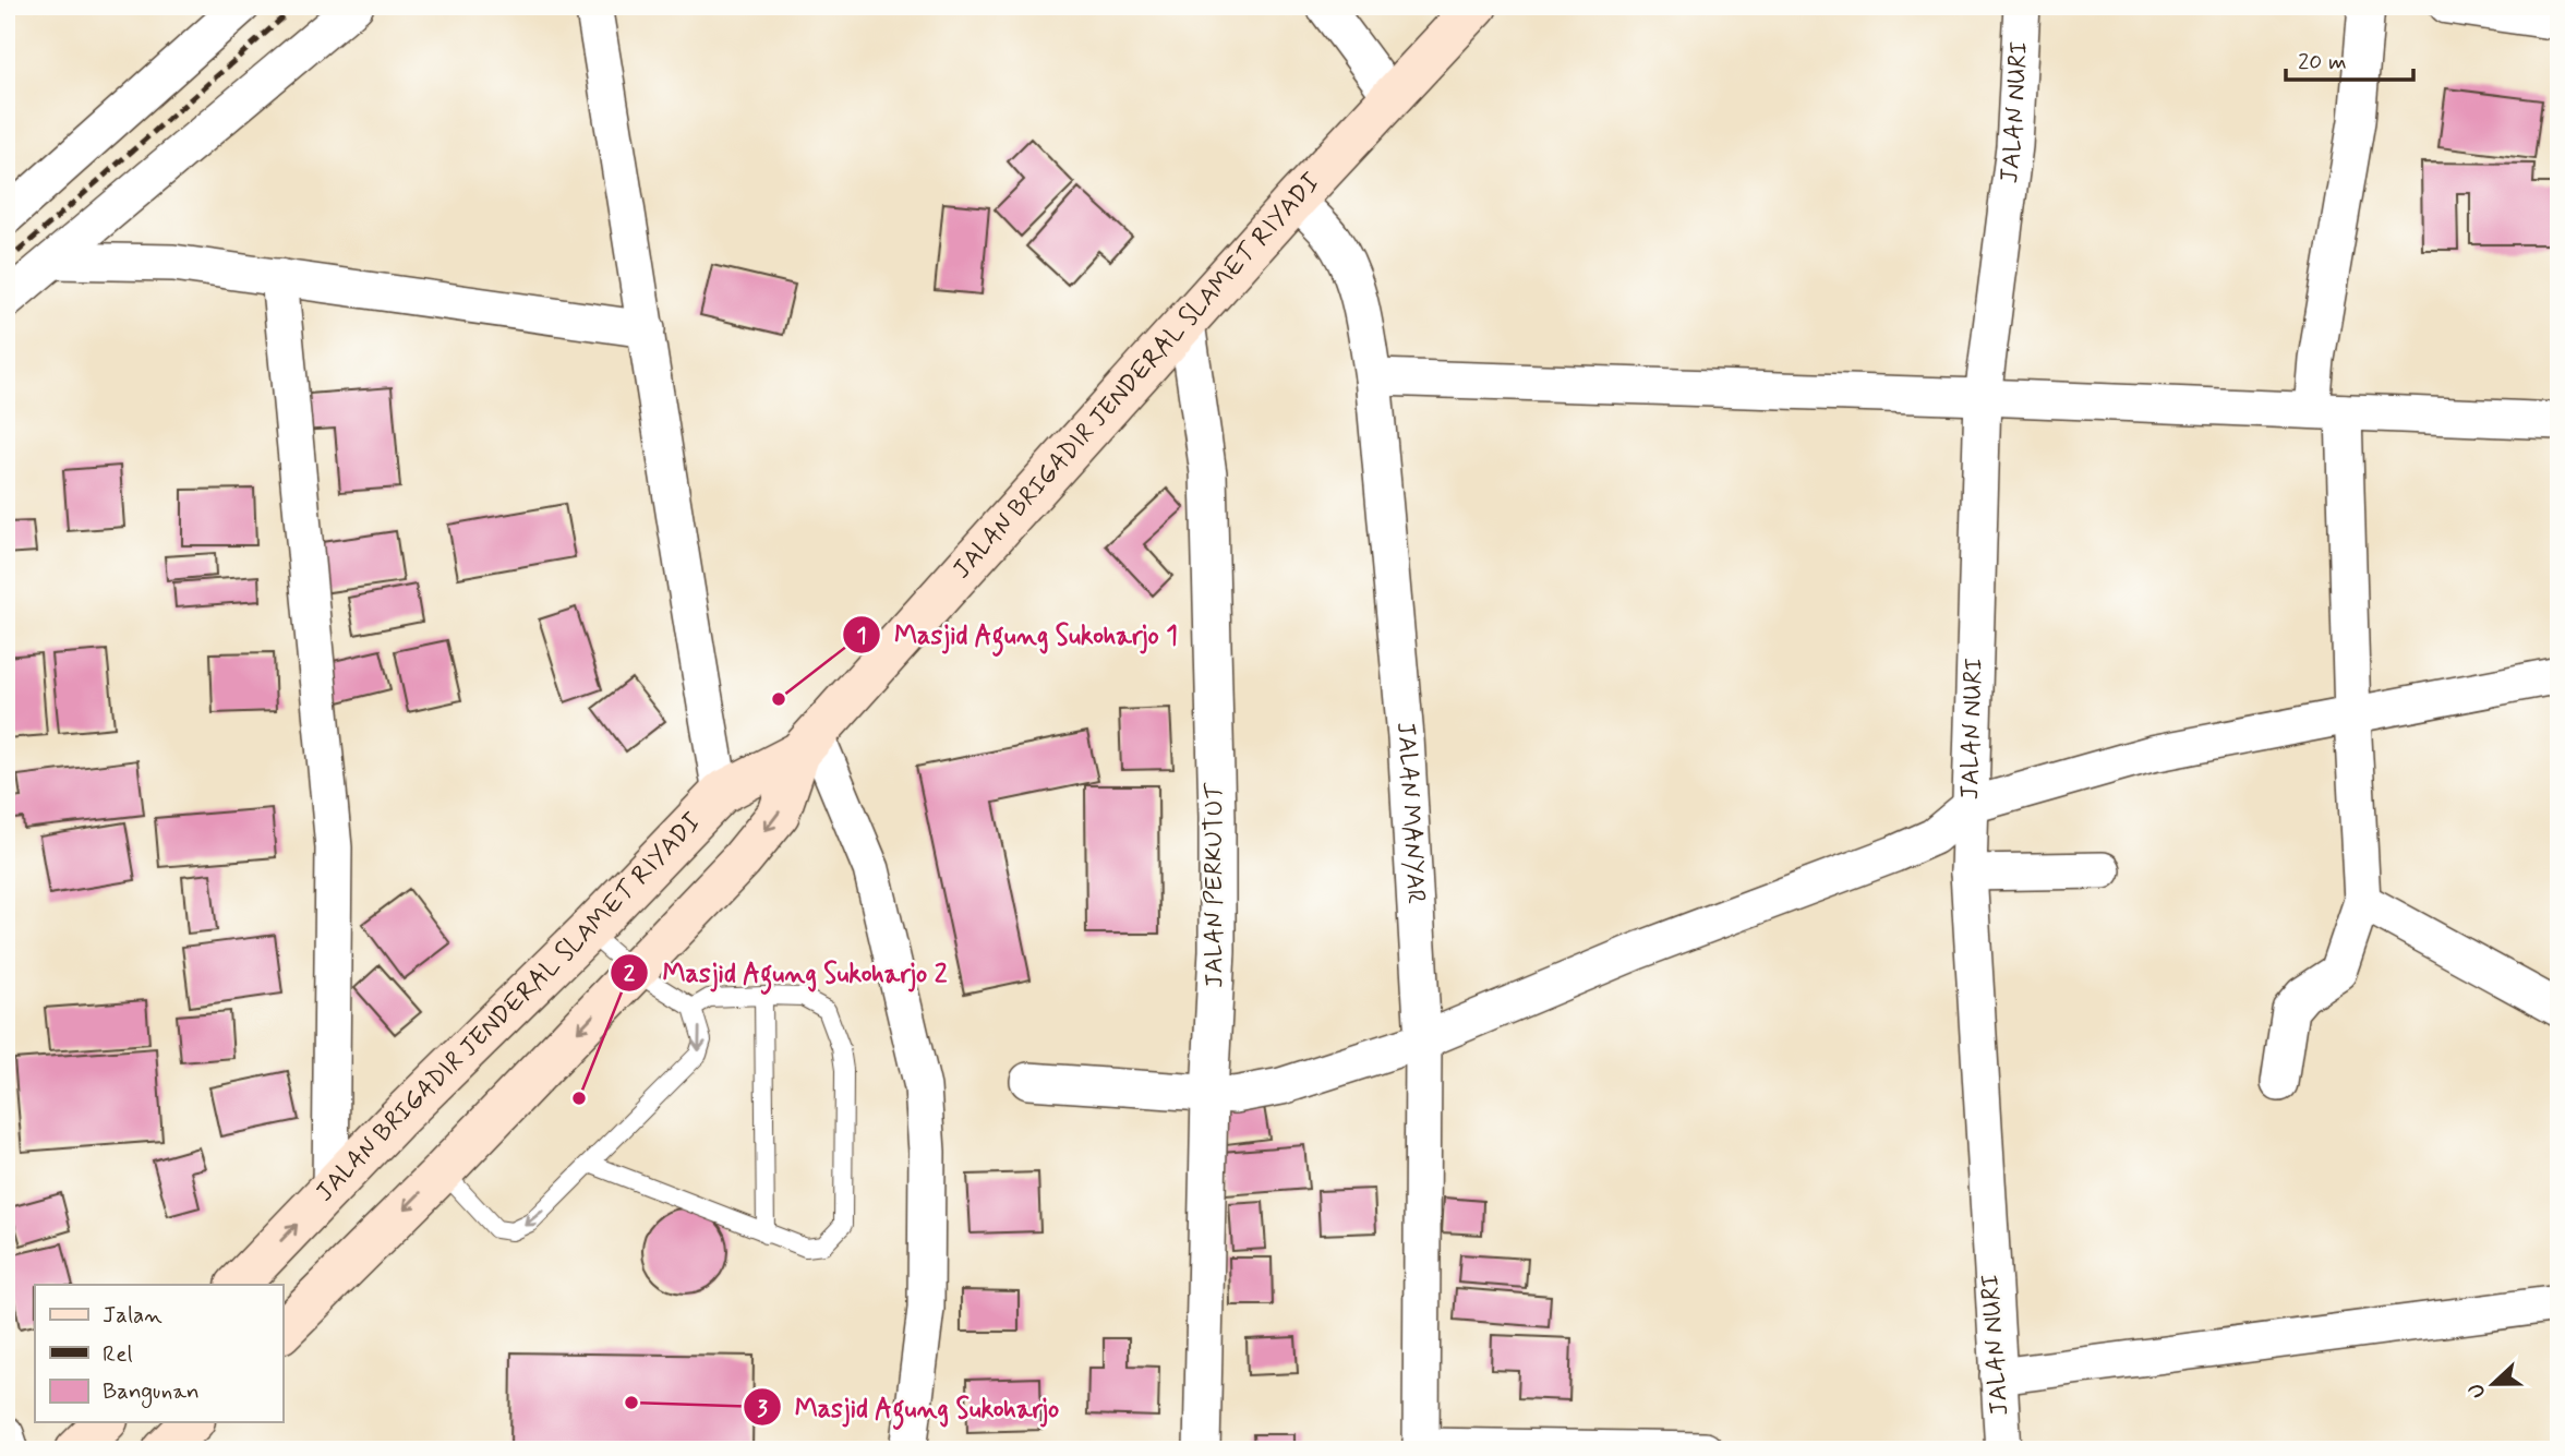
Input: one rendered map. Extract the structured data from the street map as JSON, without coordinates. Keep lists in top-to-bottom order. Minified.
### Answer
{"streets":{"main road":["JALAN BRIGADIR JENDERAL SLAMET RIYADI"],"street":["JALAN NURI","JALAN MANYAR","JALAN PERKUTUT"]},"crossings":[["JALAN BRIGADIR JENDERAL SLAMET RIYADI","JALAN MANYAR"],["JALAN BRIGADIR JENDERAL SLAMET RIYADI","JALAN PERKUTUT"]],"places":["Masjid Agung Sukoharjo 1","Masjid Agung Sukoharjo 2","Masjid Agung Sukoharjo"],"legend":["Jalan","Rel","Bangunan"],"scale_bar":"20 m","north":"left"}
